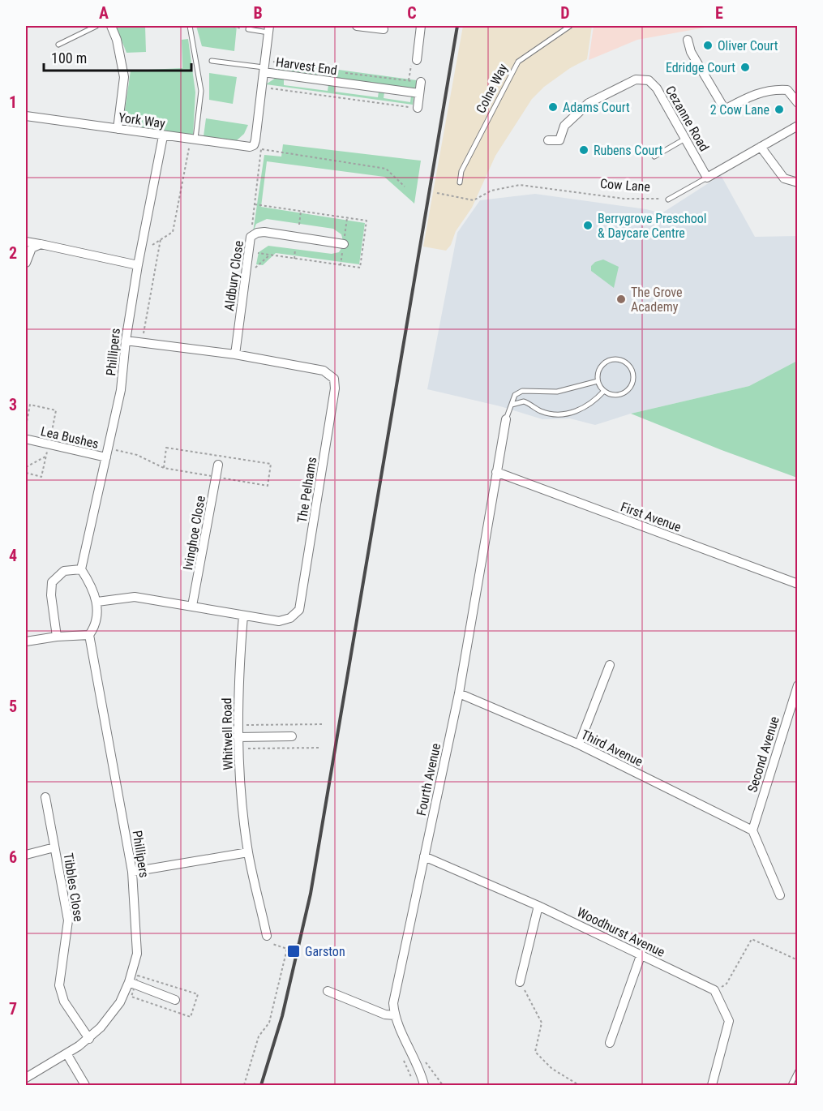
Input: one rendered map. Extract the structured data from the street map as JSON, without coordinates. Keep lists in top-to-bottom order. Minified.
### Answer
{"streets":{"street":["Harvest End","Cezanne Road","York Way","Cow Lane","Aldbury Close","Phillipers","Lea Bushes","The Pelhams","First Avenue","Ivinghoe Close","Whitwell Road","Third Avenue","Second Avenue","Fourth Avenue","Tibbles Close","Woodhurst Avenue"],"lane":["Colne Way"]},"crossings":[["Harvest End","York Way"],["Cezanne Road","Cow Lane"],["York Way","Phillipers"],["Aldbury Close","The Pelhams"],["Phillipers","Lea Bushes"],["Phillipers","The Pelhams"],["Phillipers","Tibbles Close"],["The Pelhams","Ivinghoe Close"],["The Pelhams","Whitwell Road"],["First Avenue","Fourth Avenue"],["Third Avenue","Second Avenue"],["Third Avenue","Fourth Avenue"],["Fourth Avenue","Woodhurst Avenue"]],"places":{"other":["Oliver Court","Edridge Court","Adams Court","2 Cow Lane","Rubens Court","Berrygrove Preschool & Daycare Centre","The Grove Academy"],"transit":["Garston"]},"scale_bar":"100 m","grid":{"columns":["A","B","C","D","E"],"rows":["1","2","3","4","5","6","7"]}}
